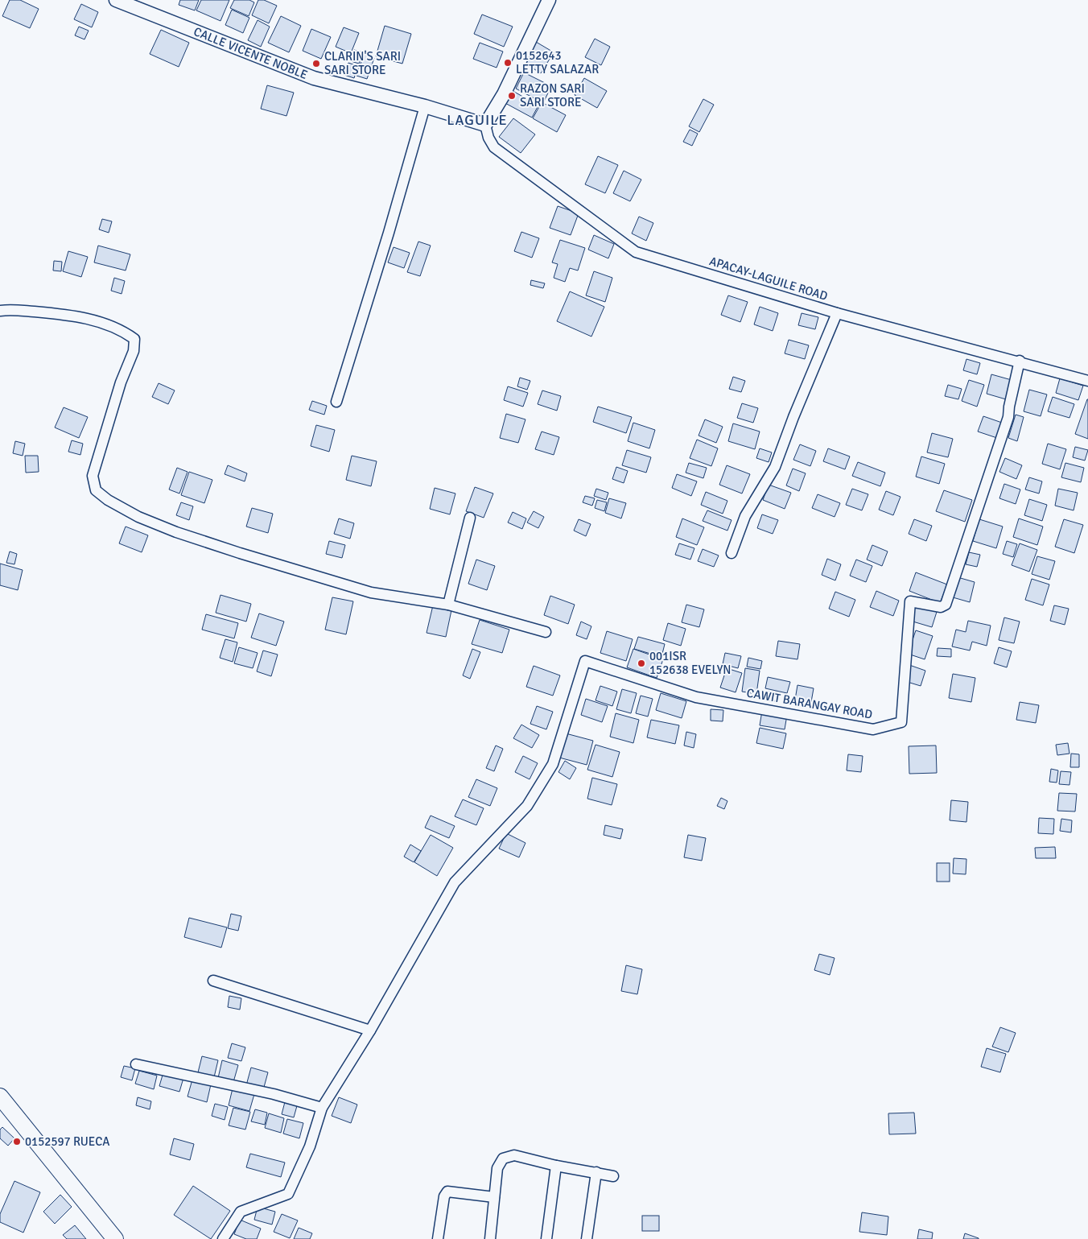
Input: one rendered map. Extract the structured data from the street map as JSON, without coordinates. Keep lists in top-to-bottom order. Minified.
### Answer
{"streets":{"street":["CALLE VICENTE NOBLE","APACAY-LAGUILE ROAD","CAWIT BARANGAY ROAD"]},"crossings":[["CALLE VICENTE NOBLE","APACAY-LAGUILE ROAD"],["APACAY-LAGUILE ROAD","CAWIT BARANGAY ROAD"]],"districts":["LAGUILE"],"places":["0152643 LETTY SALAZAR","CLARIN'S SARI SARI STORE","RAZON SARI SARI STORE","001ISR 152638 EVELYN","0152597 RUECA"]}
